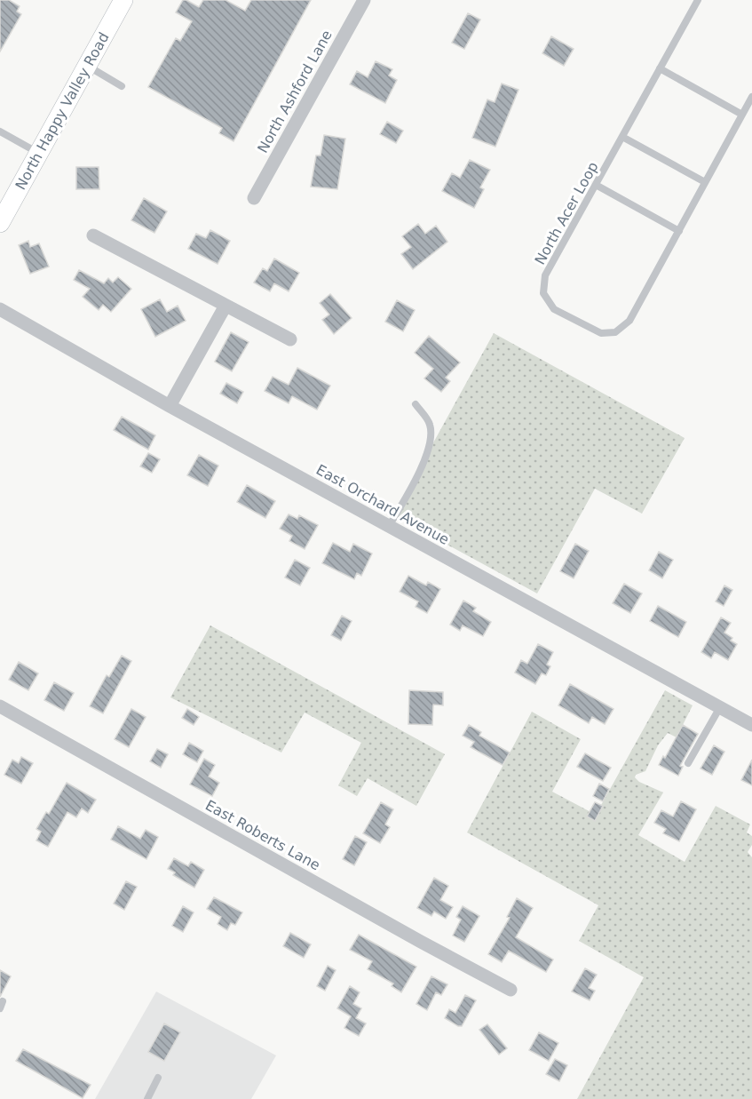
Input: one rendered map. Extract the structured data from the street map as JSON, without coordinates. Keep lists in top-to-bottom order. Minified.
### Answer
{"streets":{"main road":["North Happy Valley Road"],"street":["North Ashford Lane","East Orchard Avenue","East Roberts Lane"],"lane":["North Acer Loop"]}}
